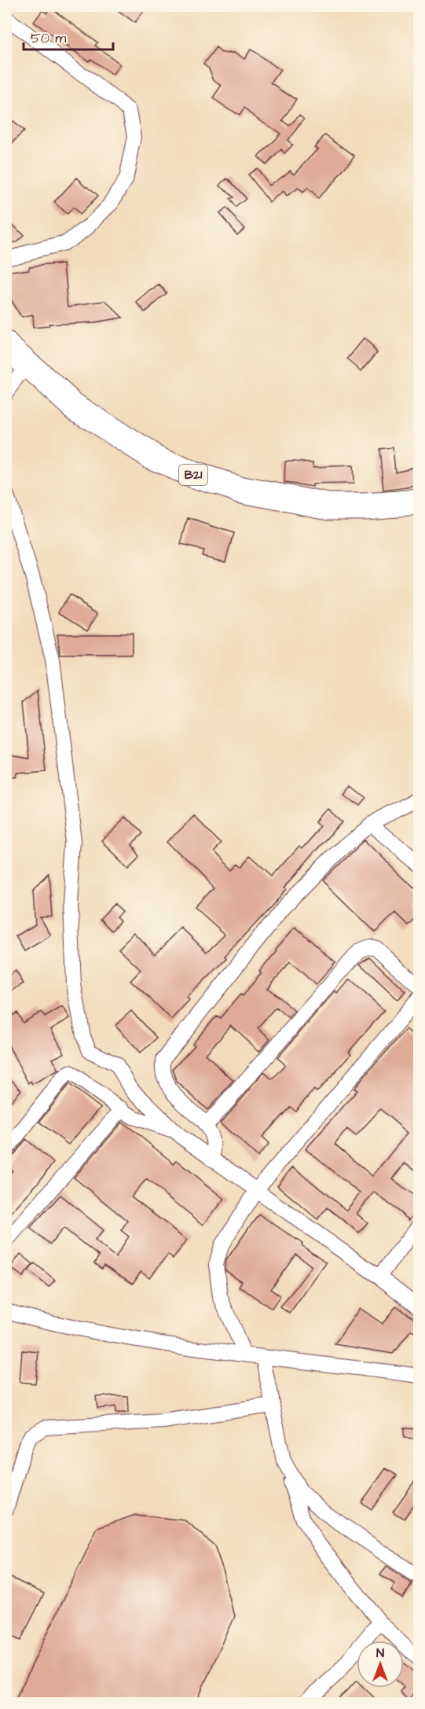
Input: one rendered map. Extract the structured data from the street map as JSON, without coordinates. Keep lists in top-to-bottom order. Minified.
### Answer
{"streets":{"highway":["B21"]},"scale_bar":"50 m","north":"top"}
